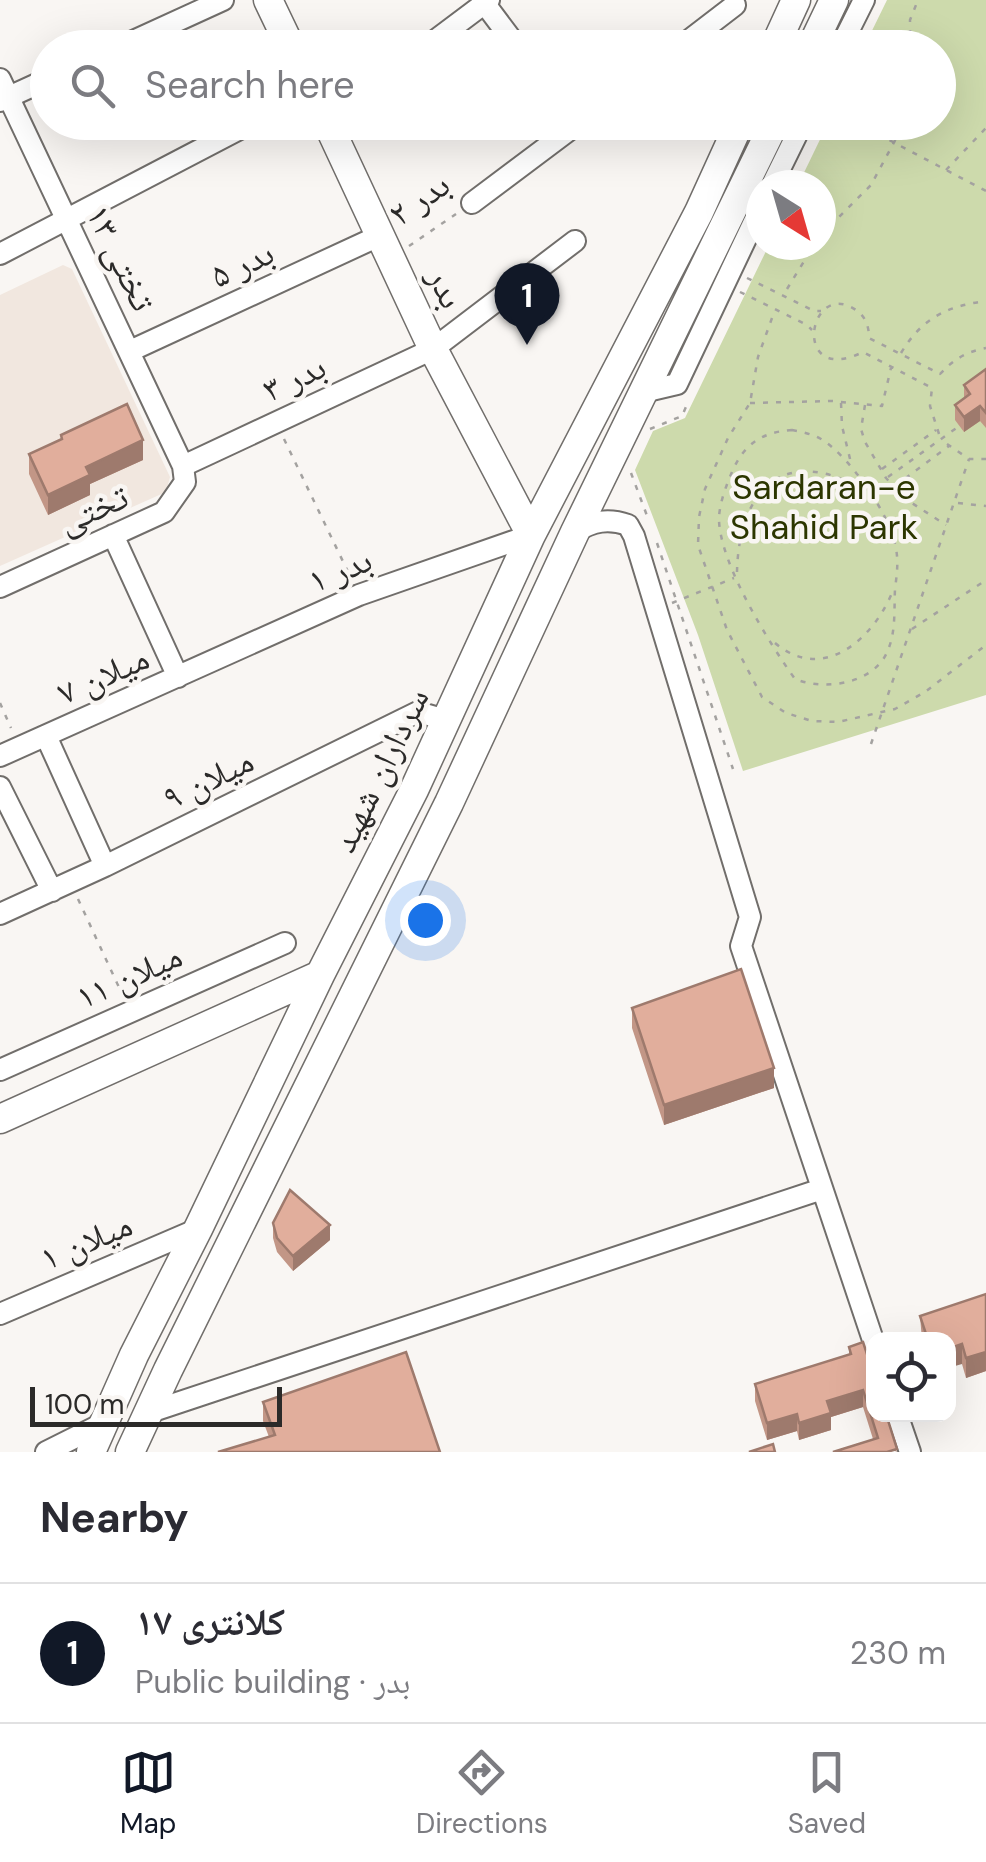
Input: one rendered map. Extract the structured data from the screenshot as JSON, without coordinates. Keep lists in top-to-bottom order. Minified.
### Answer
{"streets":{"street":["بدر ۲","تختی ۱۳","بدر ۵","بدر","بدر ۳","تختی","بدر ۱","میلان ۷","سرداران شهید","میلان ۹","میلان ۱۱","میلان ۱"]},"crossings":[["بدر ۲","بدر ۵"],["بدر ۲","بدر"],["تختی ۱۳","بدر ۵"],["تختی ۱۳","بدر ۳"],["تختی ۱۳","تختی"],["بدر ۵","بدر"],["بدر","بدر ۳"],["بدر","بدر ۱"],["بدر","سرداران شهید"],["بدر ۳","تختی"],["بدر ۱","میلان ۷"],["بدر ۱","سرداران شهید"],["سرداران شهید","میلان ۹"],["سرداران شهید","میلان ۱"]],"parks":["Sardaran-e Shahid Park"],"scale_bar":"100 m","north":"bottom right","page":{"search":"Search here","pins":"1","scale":"100 m","heading":"Nearby","list":[{"mark":"1","name":"کلانتری ۱۷","note":"Public building · بدر","value":"230 m"}],"nav":["Map","Directions","Saved"]}}
